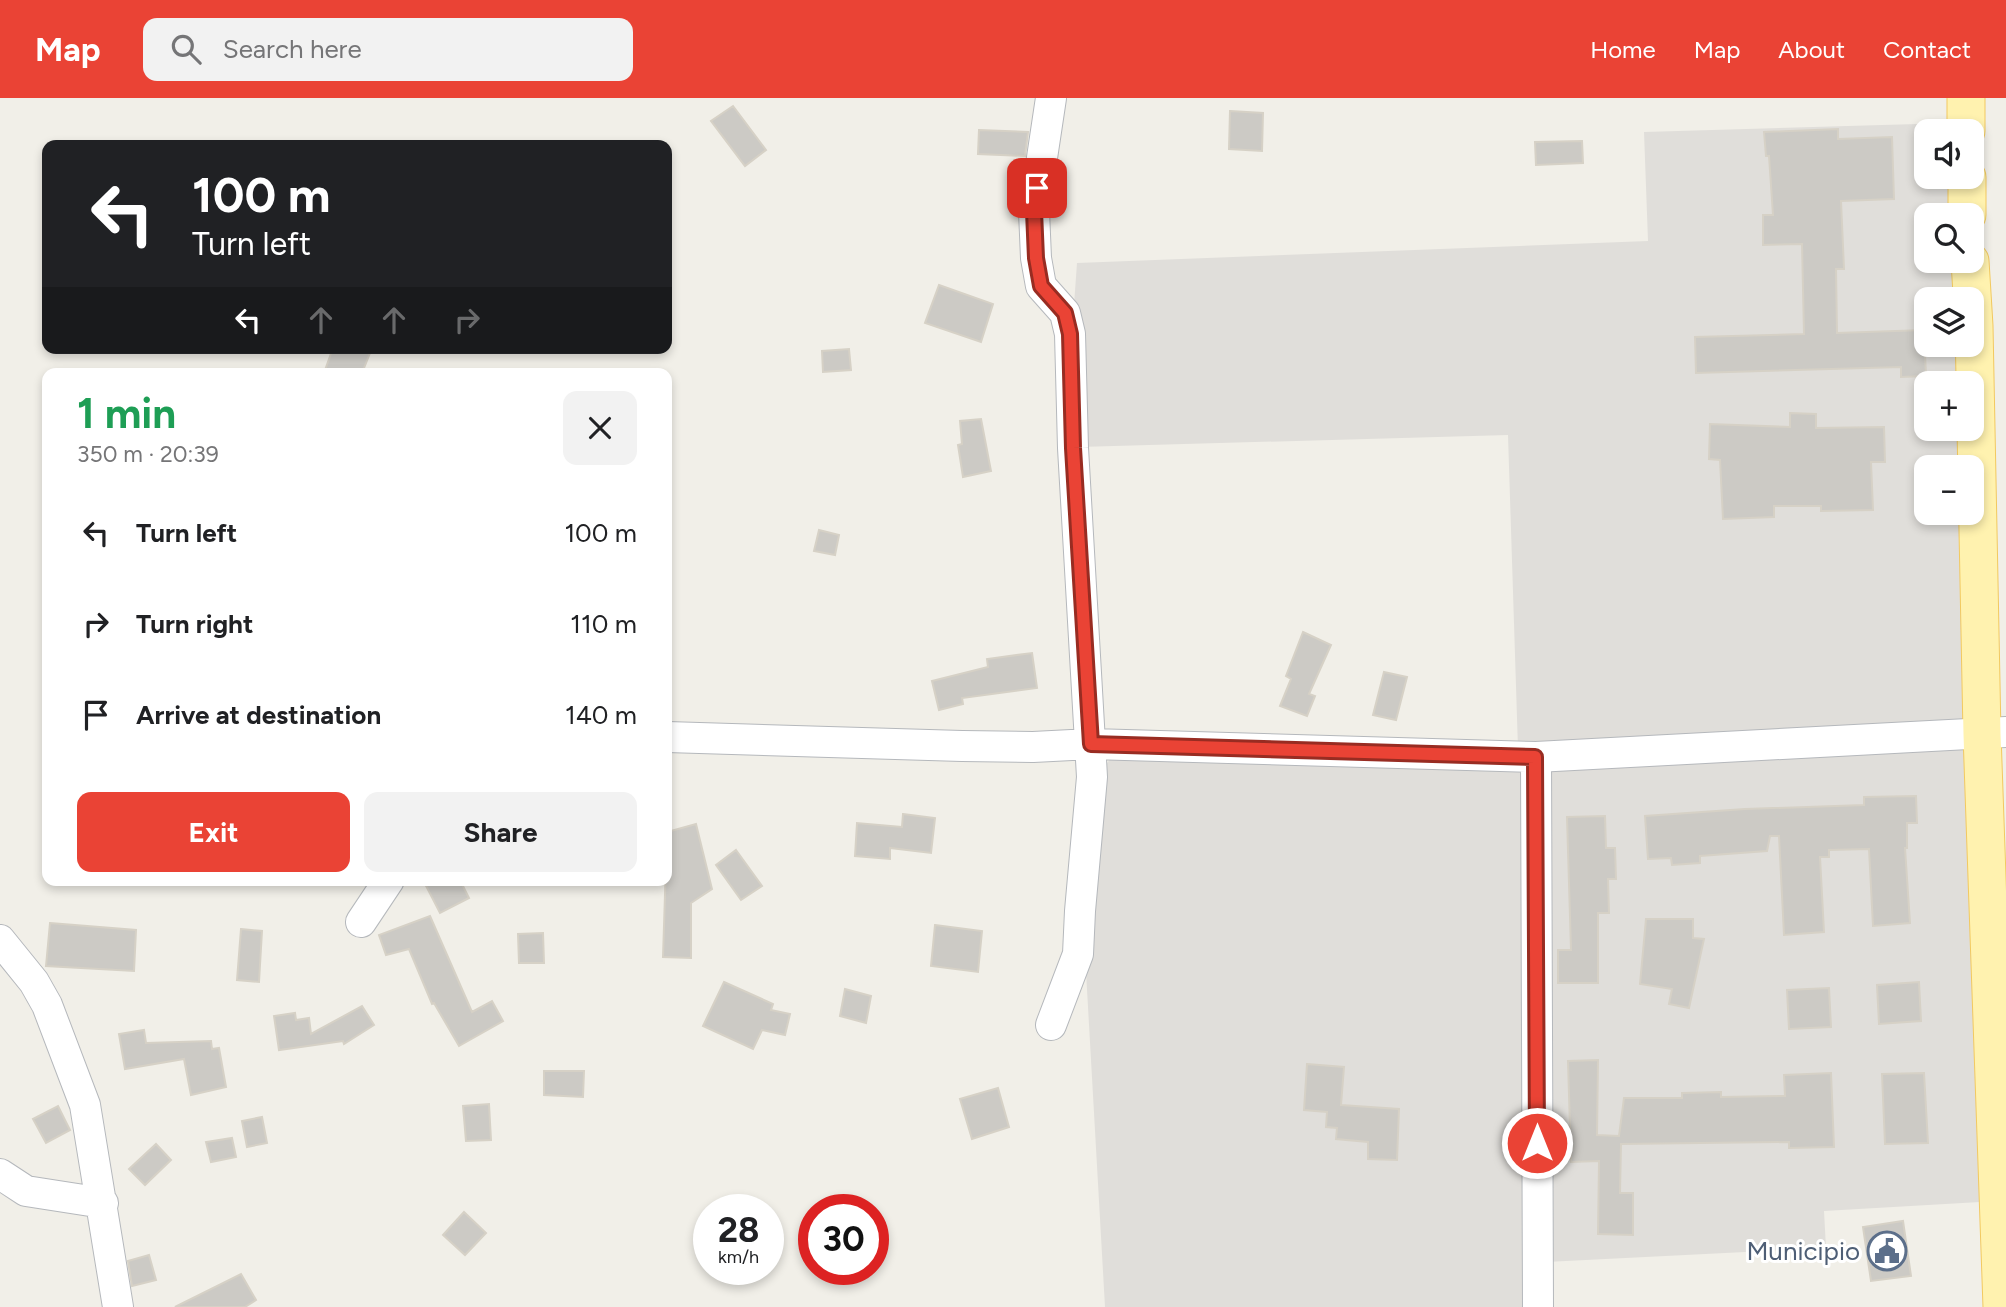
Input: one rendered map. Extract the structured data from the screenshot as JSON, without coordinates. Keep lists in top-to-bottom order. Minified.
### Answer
{"places":{"public building":["Municipio"]},"page":{"header":"Map","search":"Search here","nav":["Home","Map","About","Contact"],"map_buttons":["+","−"],"turn":["100 m","Turn left"],"heading":["1 min","350 m · 20:39"],"list":[{"name":"Turn left","value":"100 m"},{"name":"Turn right","value":"110 m"},{"name":"Arrive at destination","value":"140 m"}],"buttons":["Exit","Share"],"speed":"28 km/h","limit":"30"}}
